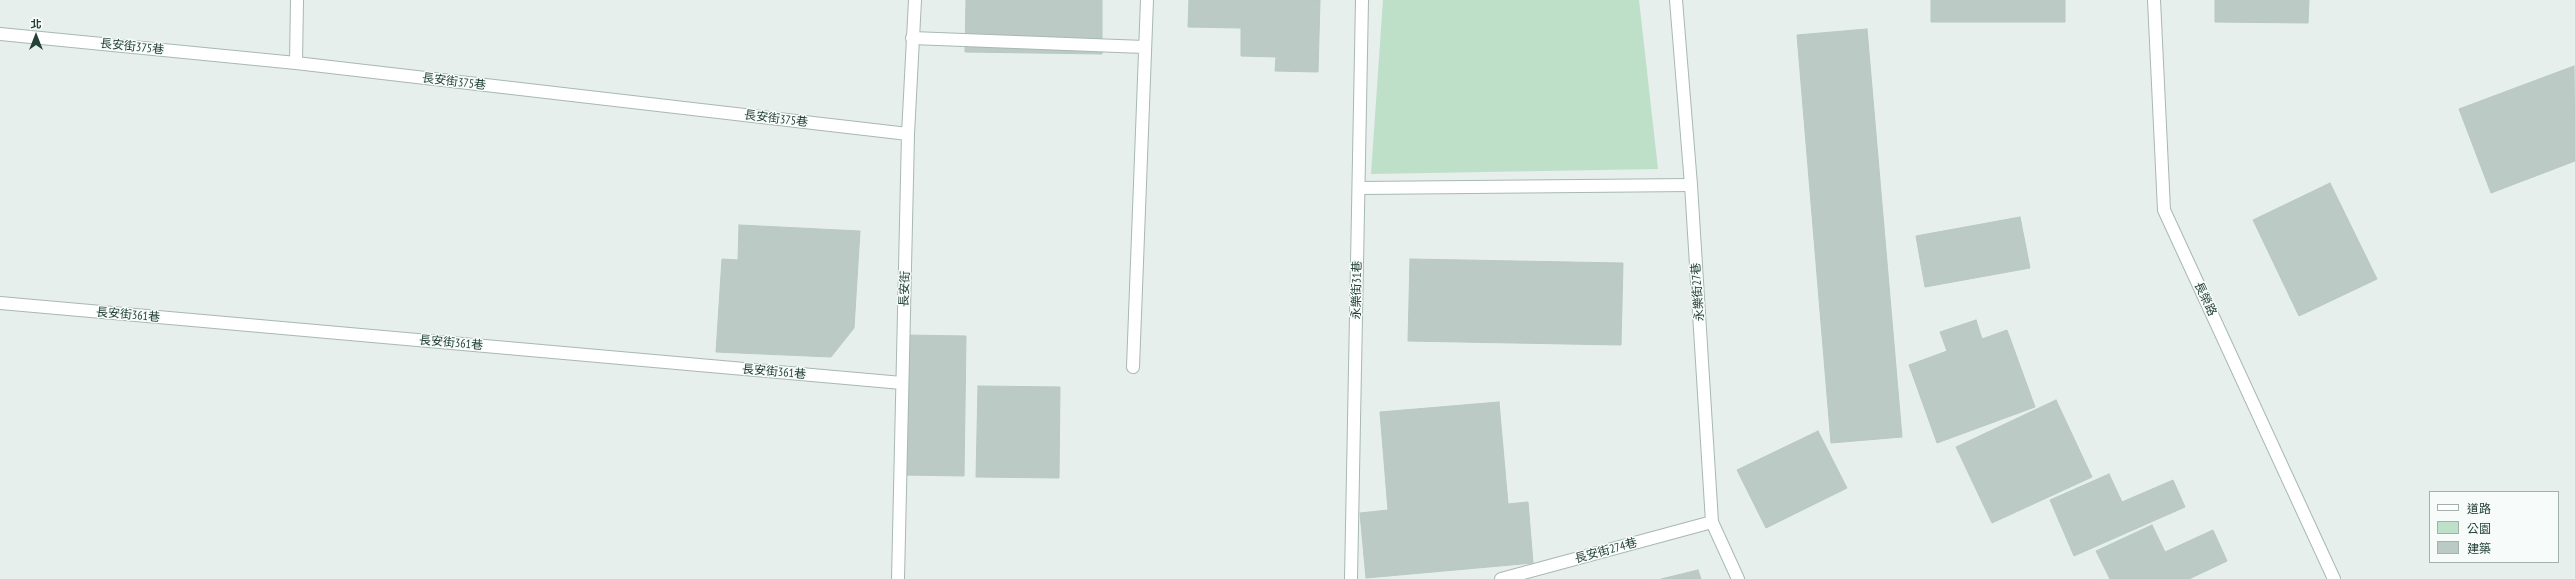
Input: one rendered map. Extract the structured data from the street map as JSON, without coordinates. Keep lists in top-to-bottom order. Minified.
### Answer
{"streets":{"street":["長安街375巷","長安街","永樂街31巷","永樂街27巷","長榮路","長安街361巷","長安街274巷"]},"crossings":[["長安街375巷","長安街"],["長安街","長安街361巷"],["永樂街27巷","長安街274巷"]],"legend":["道路","公園","建築"],"north":"top"}
